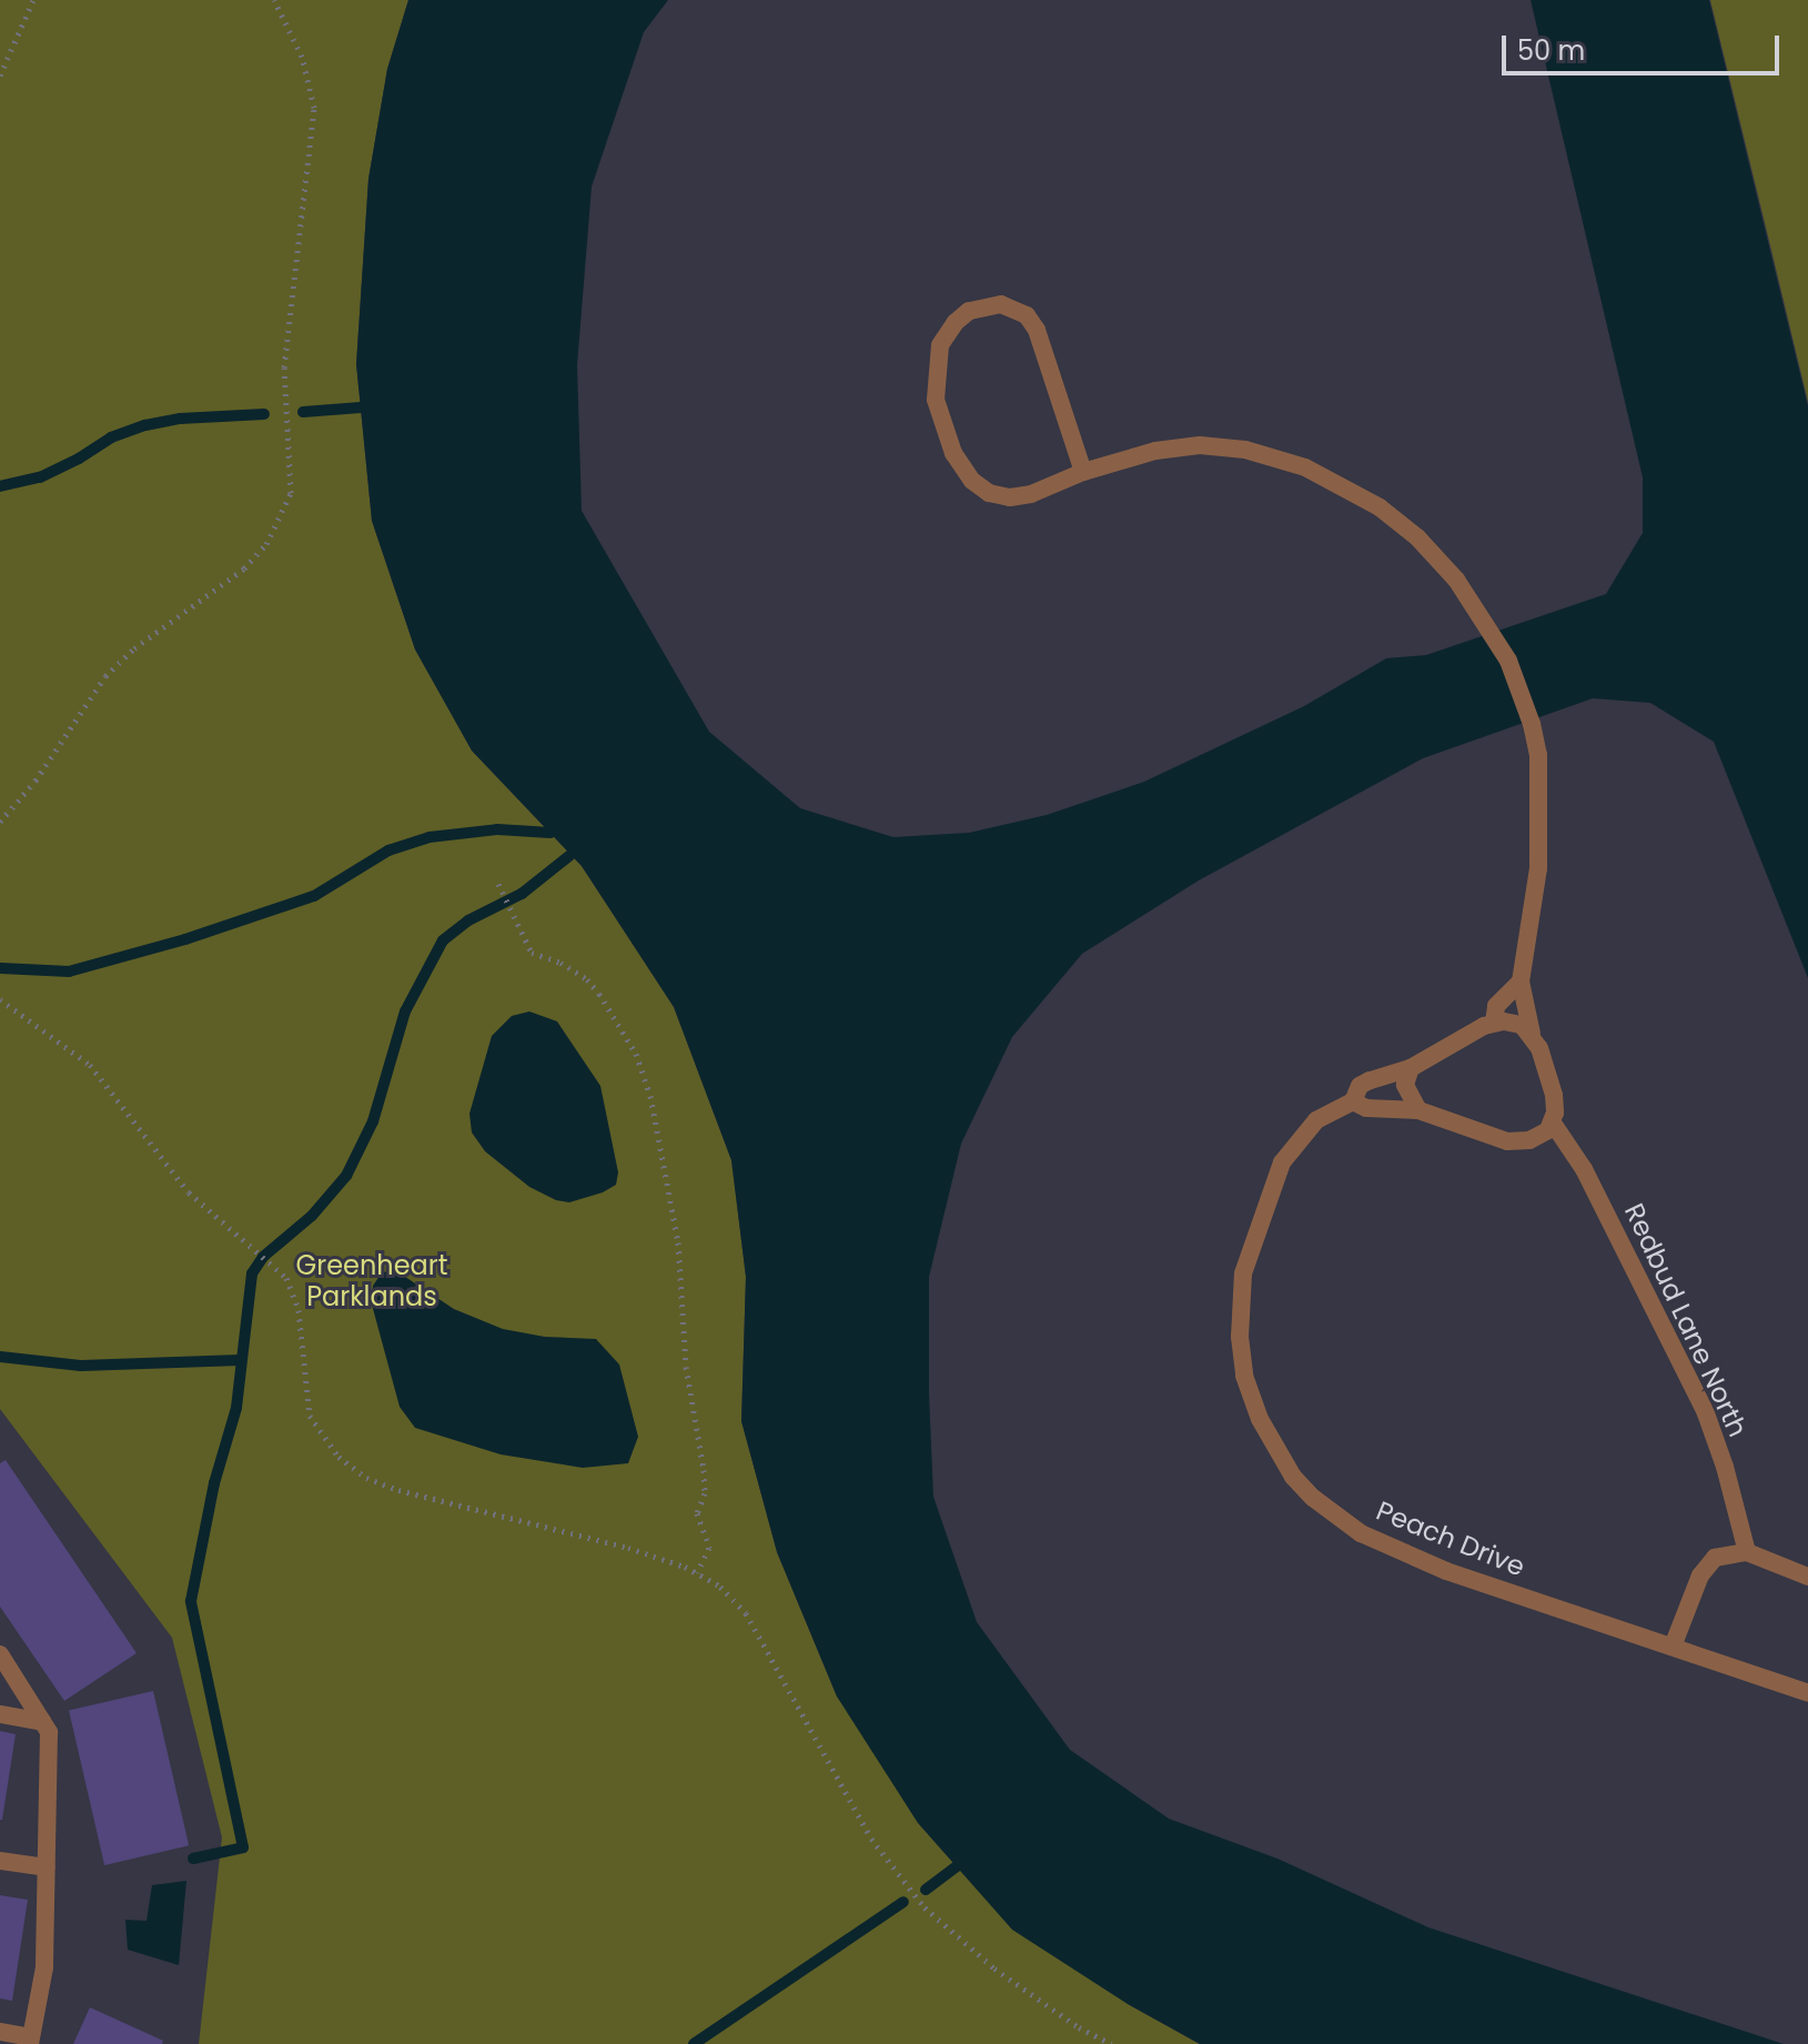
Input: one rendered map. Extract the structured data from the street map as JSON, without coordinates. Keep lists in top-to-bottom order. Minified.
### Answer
{"streets":{"street":["Redbud Lane North","Peach Drive"]},"crossings":[["Redbud Lane North","Peach Drive"]],"parks":["Greenheart Parklands"],"scale_bar":"50 m"}
